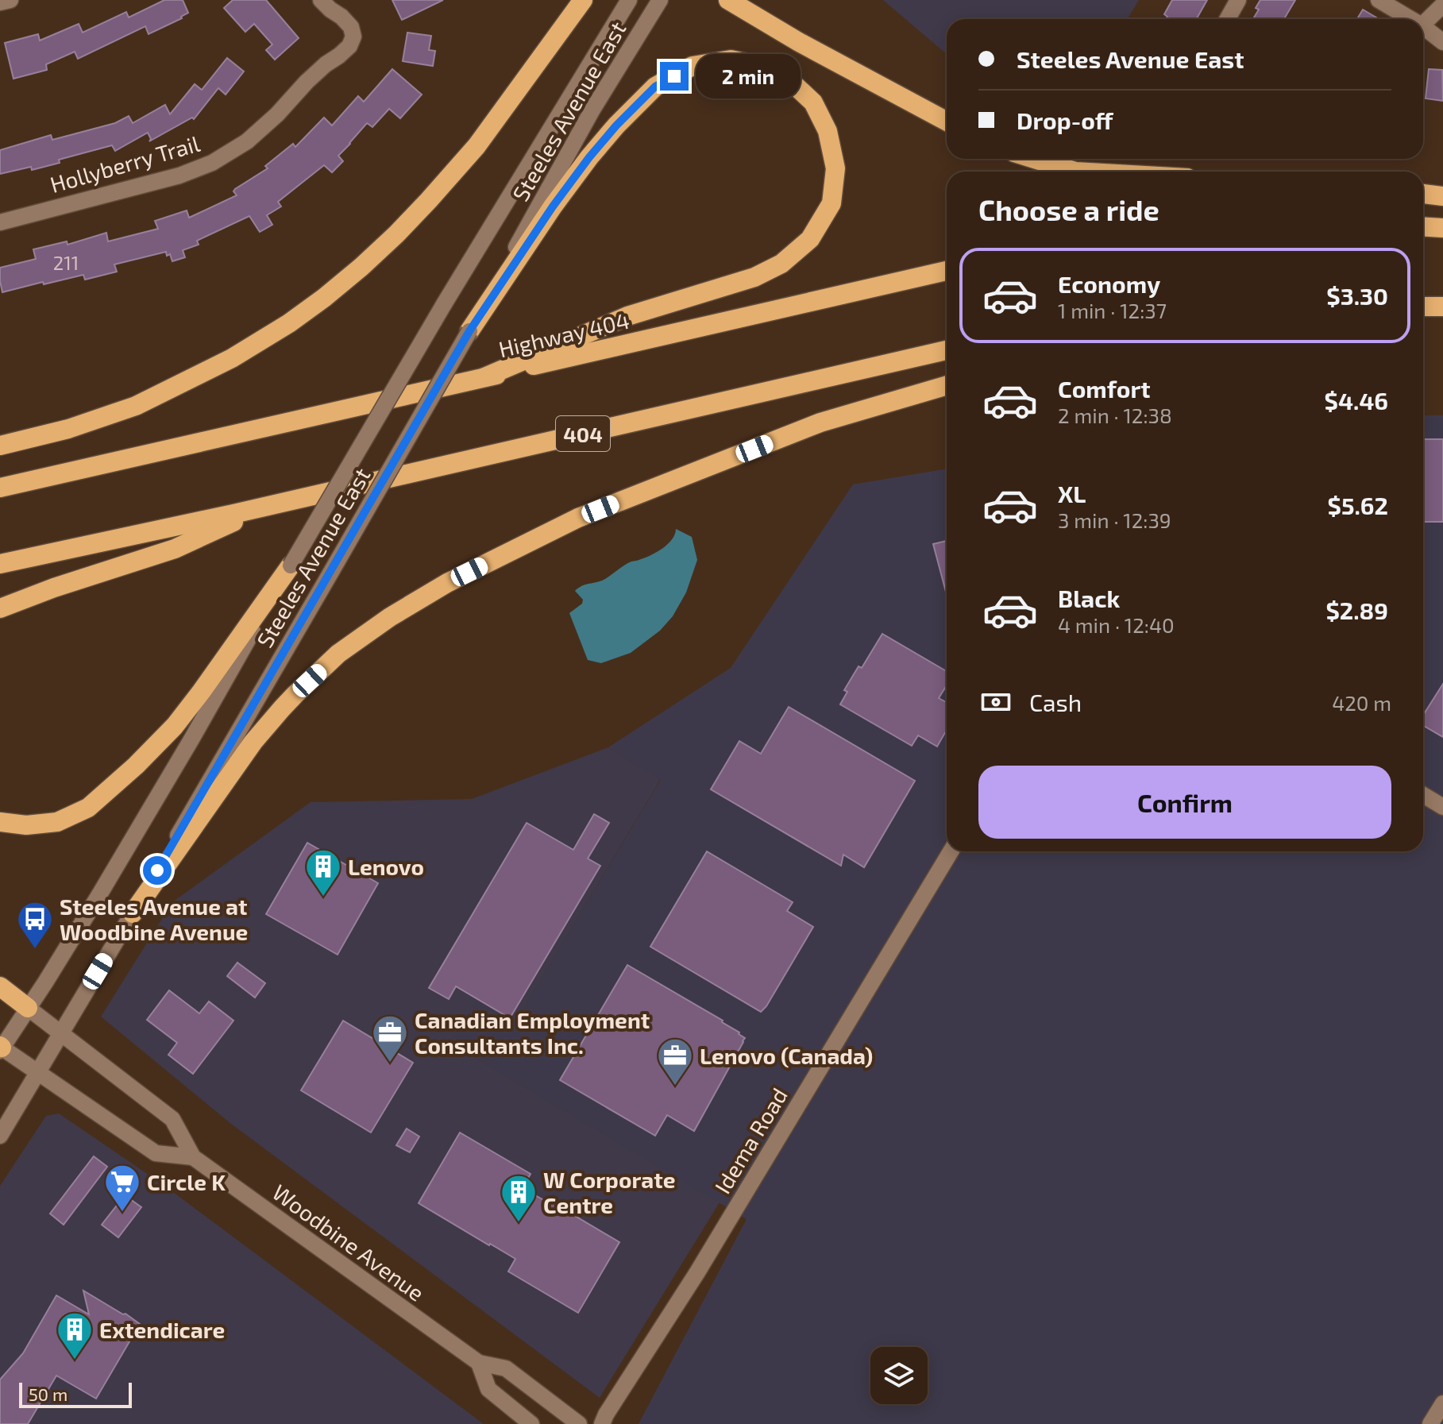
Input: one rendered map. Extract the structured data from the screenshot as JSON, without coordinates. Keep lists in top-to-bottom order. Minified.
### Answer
{"streets":{"highway":["Highway 404","404"],"main road":["Steeles Avenue East","Hollyberry Trail","Idema Road","Woodbine Avenue"]},"crossings":[["Steeles Avenue East","Woodbine Avenue"]],"places":{"building":["Lenovo","W Corporate Centre","Extendicare"],"bus stop":["Steeles Avenue at Woodbine Avenue"],"office":["Canadian Employment Consultants Inc.","Lenovo (Canada)"],"supermarket":["Circle K"]},"house_numbers":["211"],"scale_bar":"50 m","page":{"banner":["Steeles Avenue East","Drop-off"],"bubble":"2 min","heading":"Choose a ride","list":[{"name":"Economy","note":"1 min · 12:37","value":"$3.30"},{"name":"Comfort","note":"2 min · 12:38","value":"$4.46"},{"name":"XL","note":"3 min · 12:39","value":"$5.62"},{"name":"Black","note":"4 min · 12:40","value":"$2.89"}],"pay":["Cash","420 m"],"buttons":"Confirm","scale":"50 m"}}
